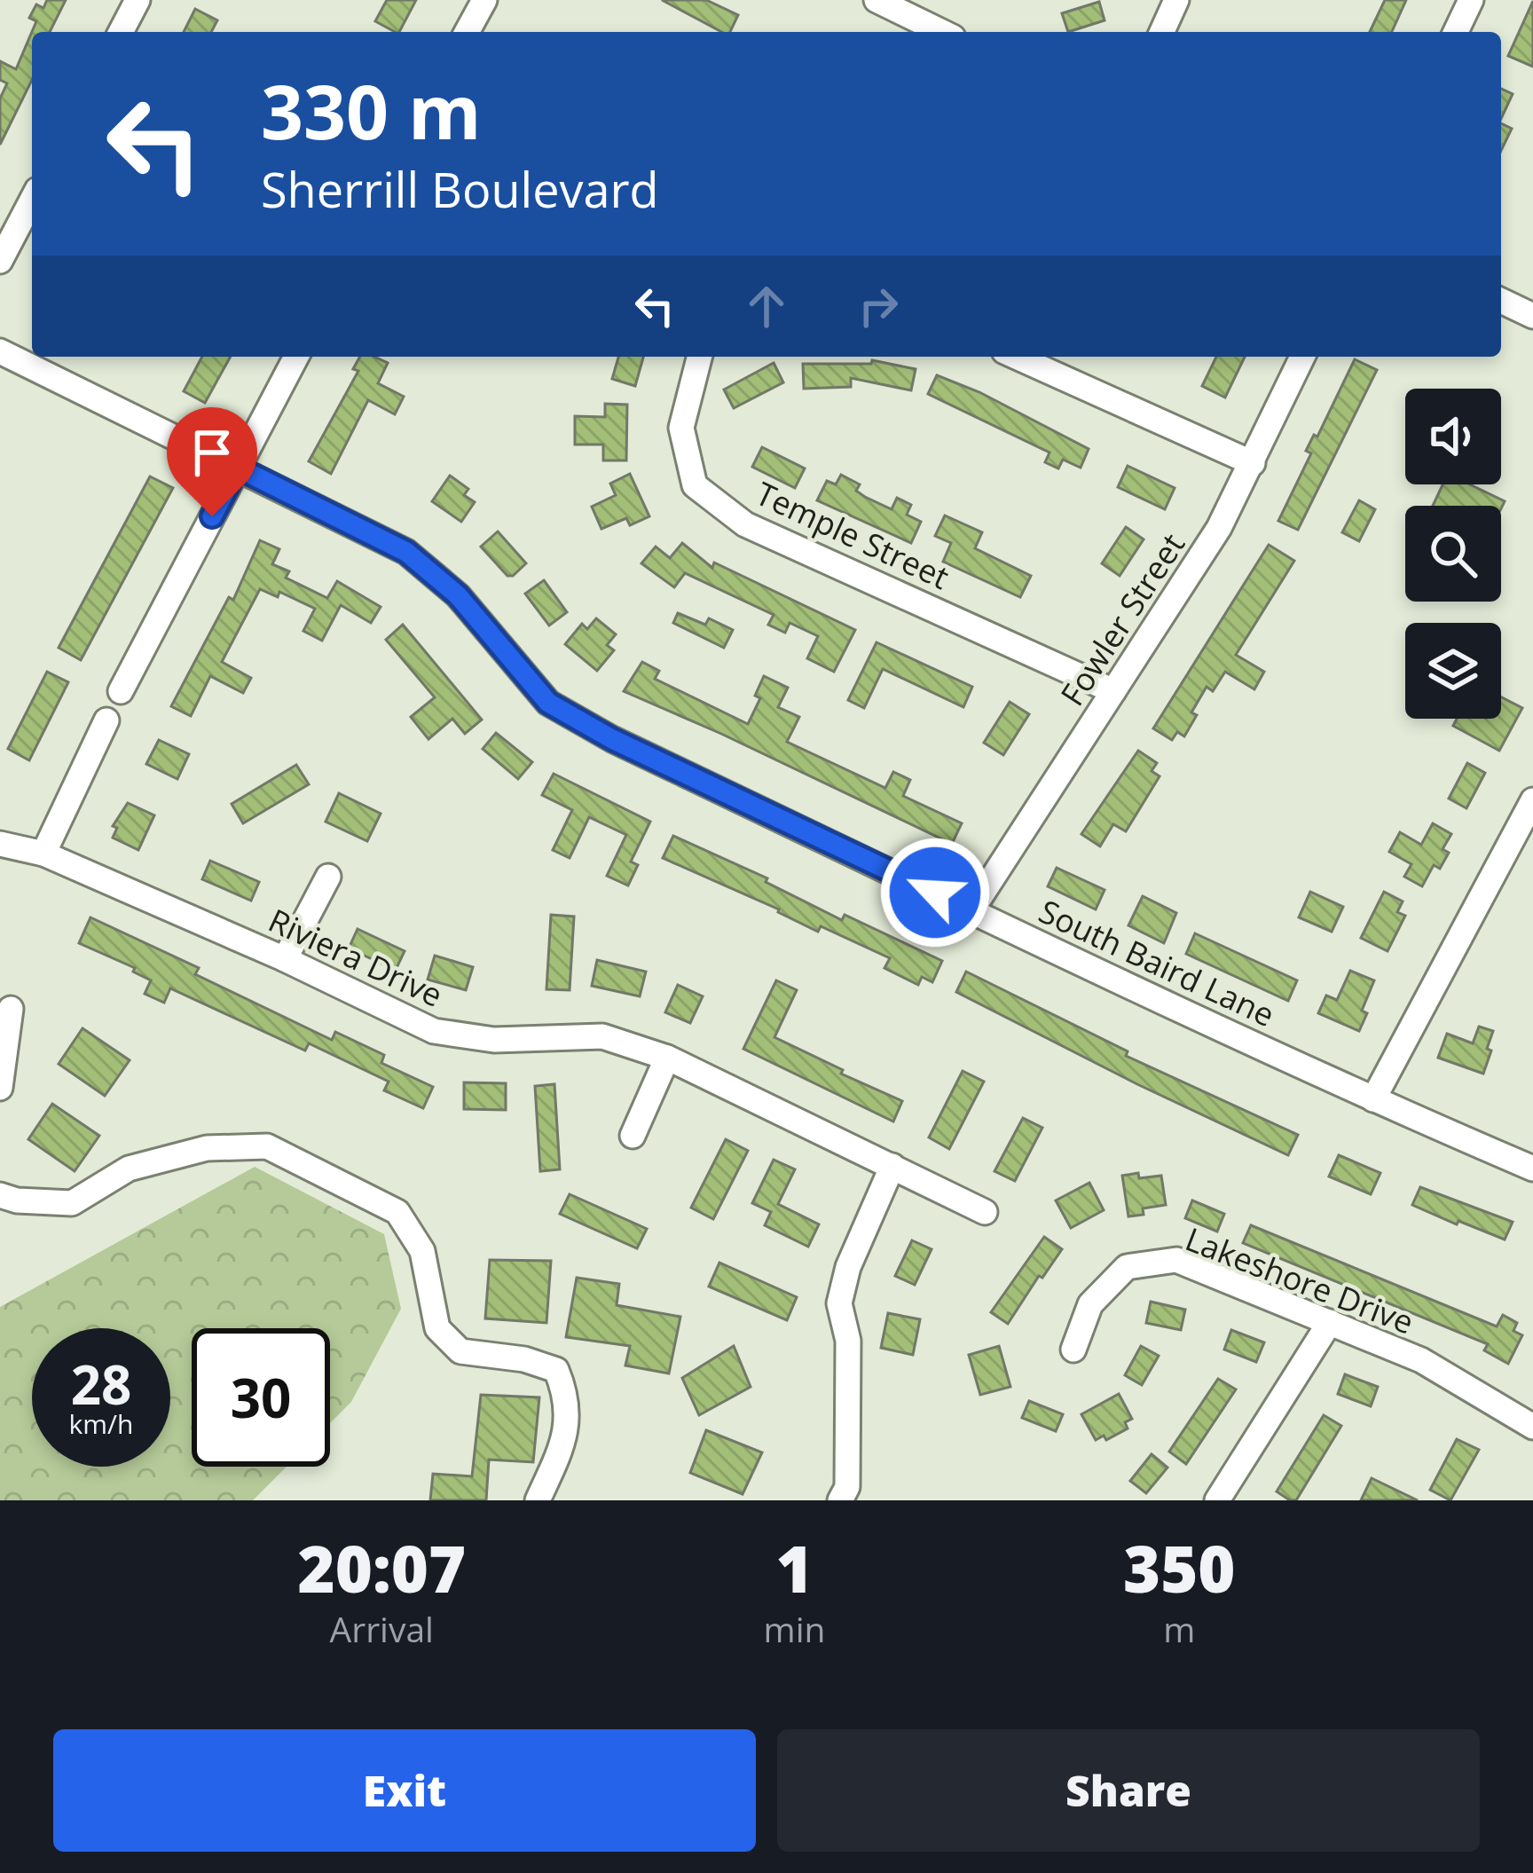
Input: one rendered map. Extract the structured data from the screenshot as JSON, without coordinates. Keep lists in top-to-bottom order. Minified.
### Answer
{"streets":{"street":["Temple Street","Fowler Street","Riviera Drive","South Baird Lane","Lakeshore Drive"]},"crossings":[["Temple Street","Fowler Street"],["Fowler Street","South Baird Lane"]],"page":{"turn":["330 m","Sherrill Boulevard"],"speed":"28 km/h","limit":"30","eta":["20:07","Arrival","1","min","350","m"],"buttons":["Exit","Share"]}}
